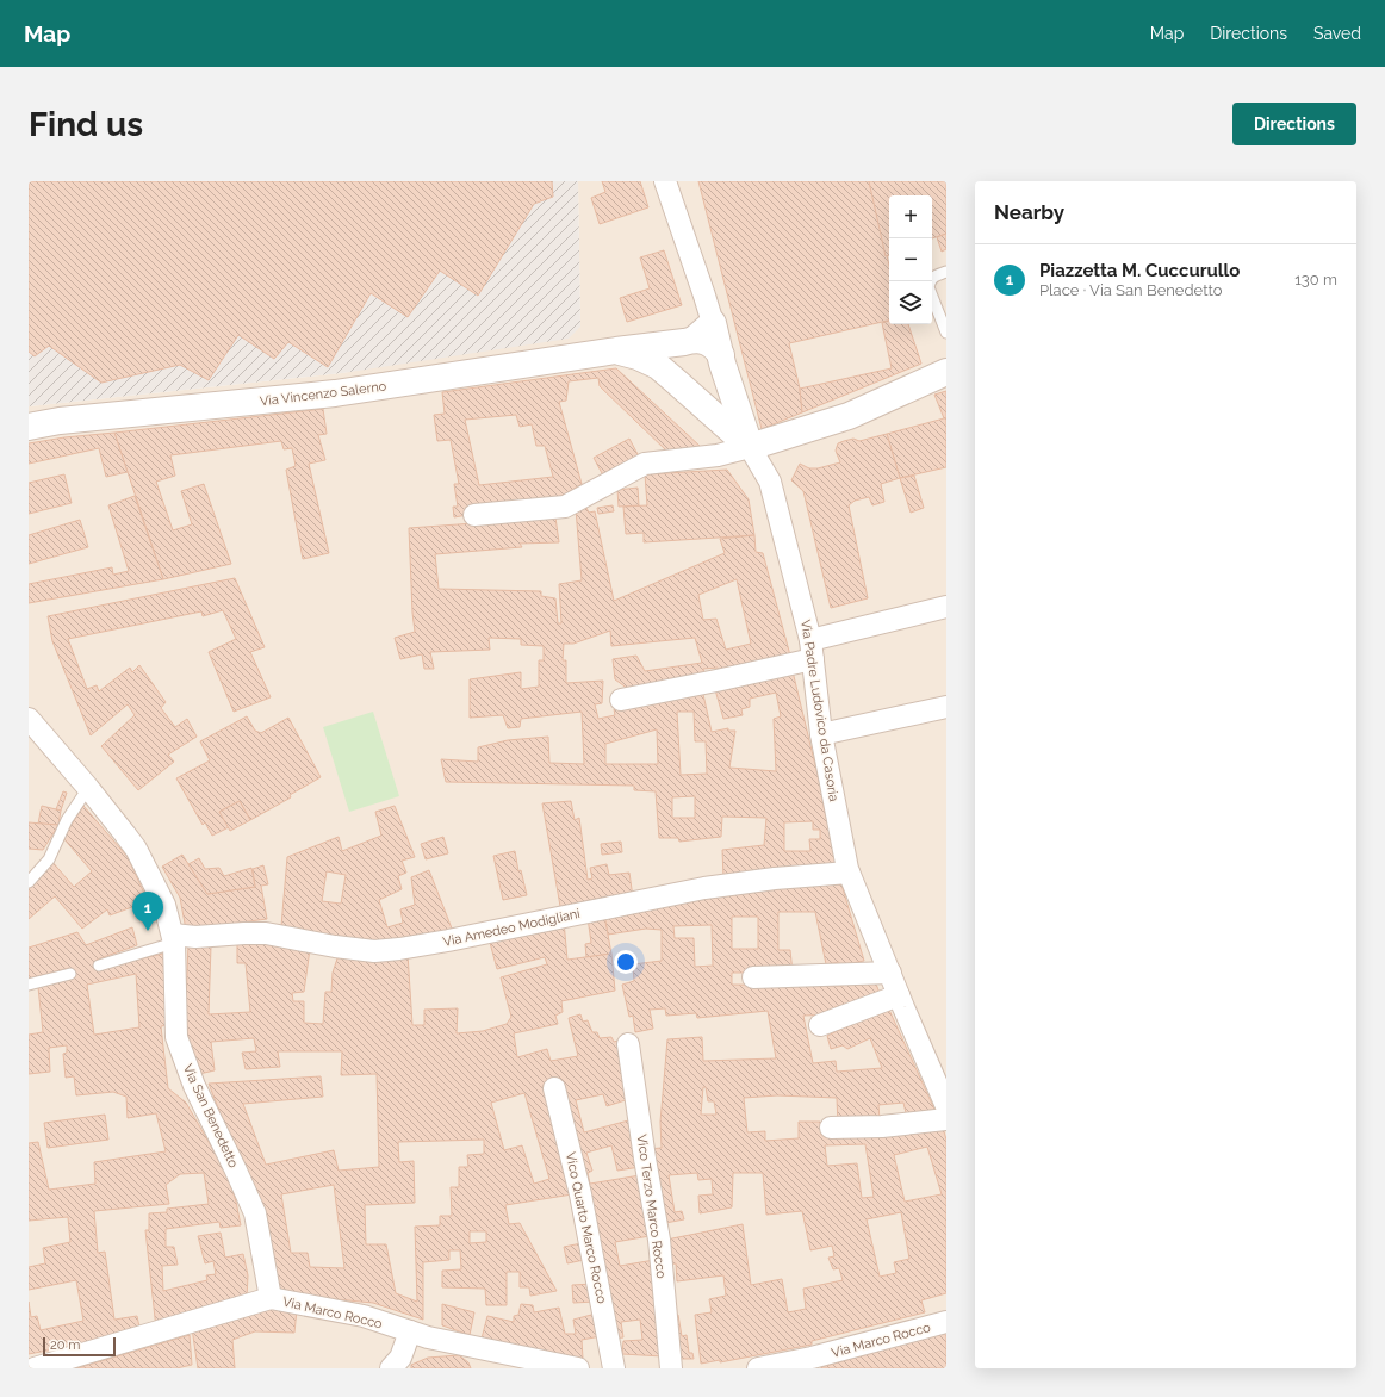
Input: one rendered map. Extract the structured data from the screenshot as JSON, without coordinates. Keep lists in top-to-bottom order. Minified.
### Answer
{"streets":{"street":["Via Vincenzo Salerno","Via Padre Ludovico da Casoria","Via Amedeo Modigliani","Via San Benedetto","Vico Terzo Marco Rocco","Vico Quarto Marco Rocco","Via Marco Rocco"]},"crossings":[["Via Padre Ludovico da Casoria","Via Amedeo Modigliani"],["Via Amedeo Modigliani","Via San Benedetto"],["Via San Benedetto","Via Marco Rocco"]],"scale_bar":"20 m","page":{"header":"Map","nav":["Map","Directions","Saved"],"buttons":"Directions","title":"Find us","heading":"Nearby","map_buttons":["+","−"],"list":[{"mark":"1","name":"Piazzetta M. Cuccurullo","note":"Place · Via San Benedetto","value":"130 m"}],"pins":"1","scale":"20 m"}}
